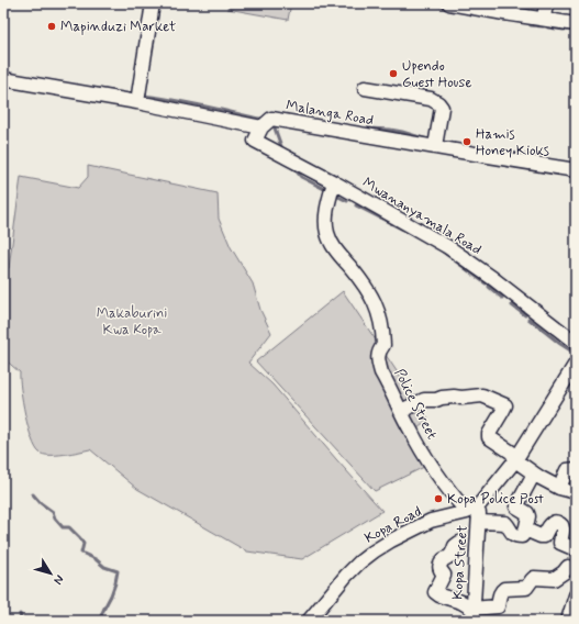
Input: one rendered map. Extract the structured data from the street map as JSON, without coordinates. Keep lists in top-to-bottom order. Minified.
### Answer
{"streets":{"street":["Malanga Road","Mwananyamala Road","Police Street","Kopa Road","Kopa Street"]},"crossings":[["Malanga Road","Mwananyamala Road"],["Mwananyamala Road","Police Street"],["Police Street","Kopa Road"],["Kopa Road","Kopa Street"]],"parks":["Makaburini Kwa Kopa"],"places":["Mapinduzi Market","Upendo Guest House","Hamis Honey Kioks","Kopa Police Post"],"north":"bottom right"}
